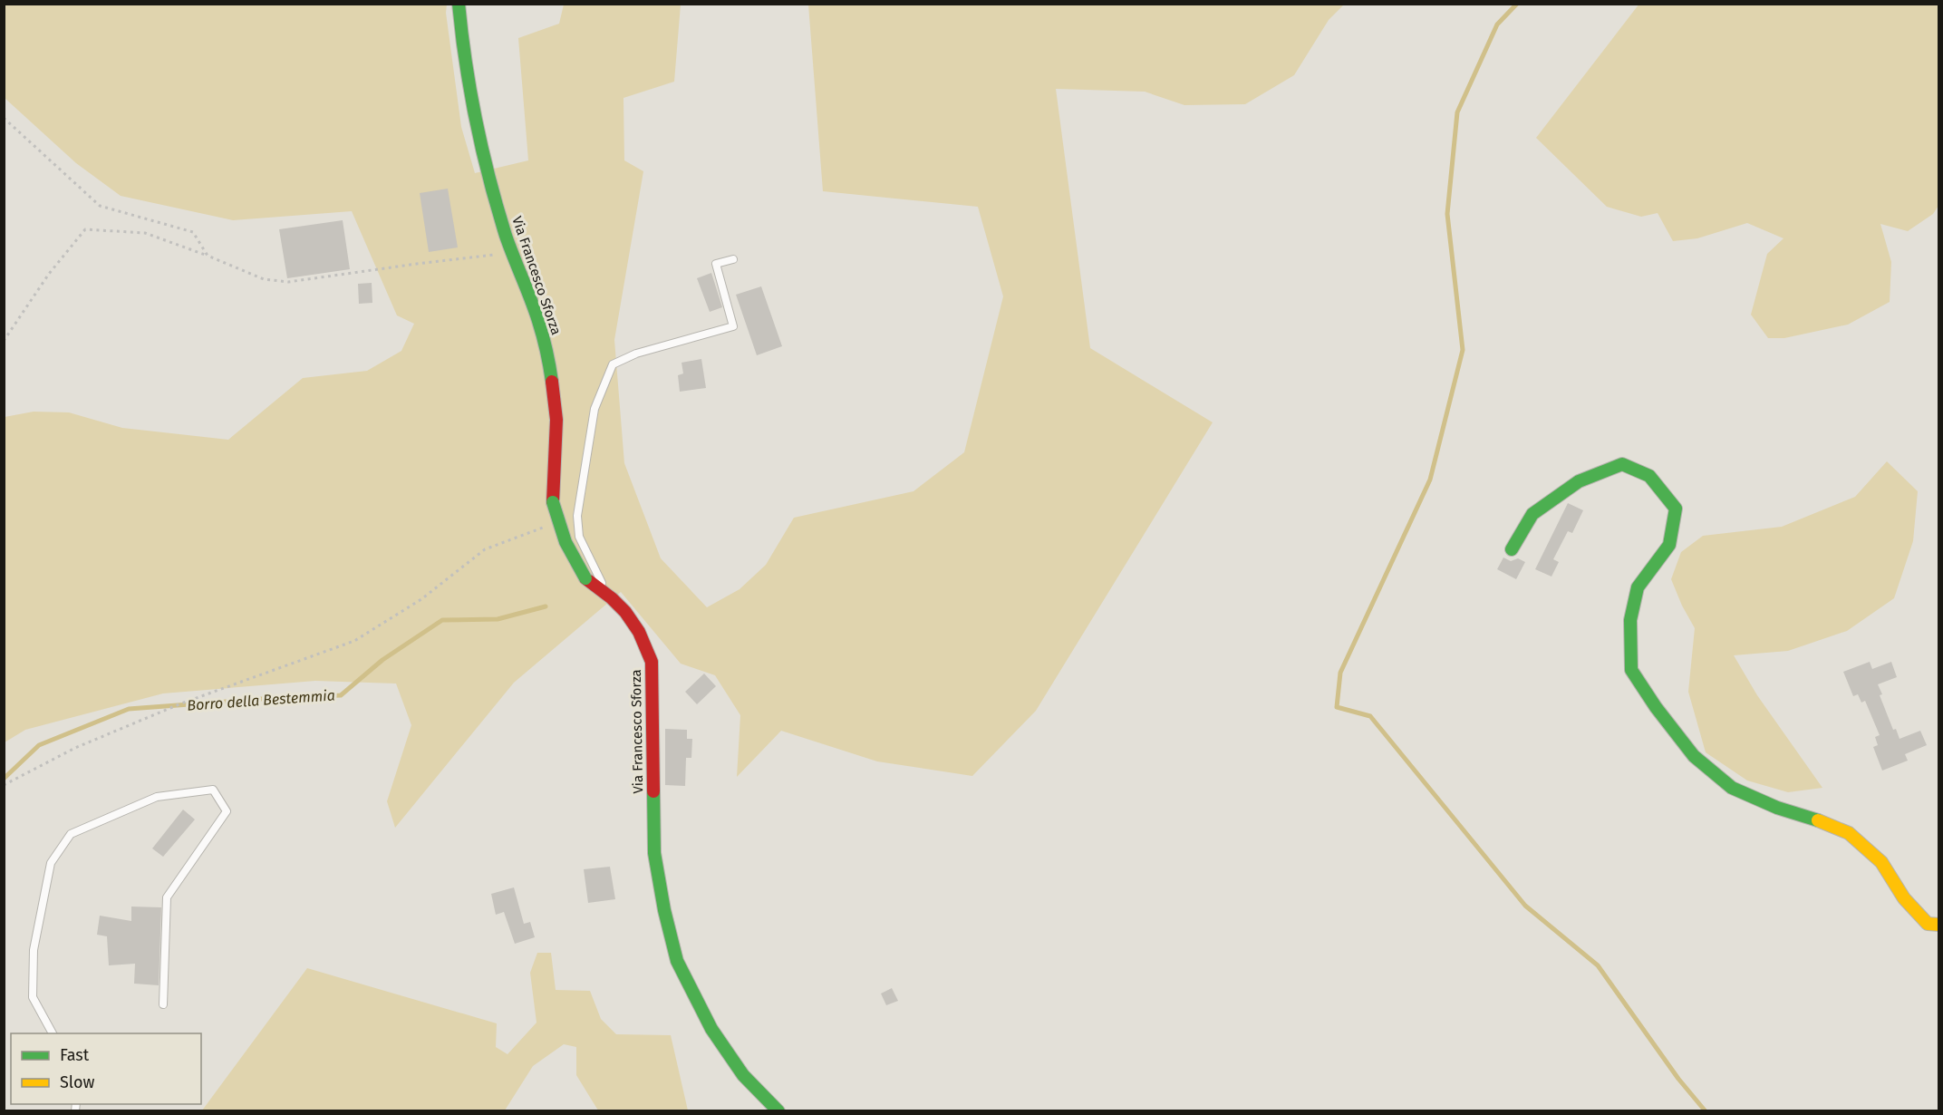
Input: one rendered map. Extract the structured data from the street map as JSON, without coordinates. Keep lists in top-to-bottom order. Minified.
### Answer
{"streets":{"street":["Via Francesco Sforza"]},"water":["Borro della Bestemmia"],"legend":["Fast","Slow"]}
